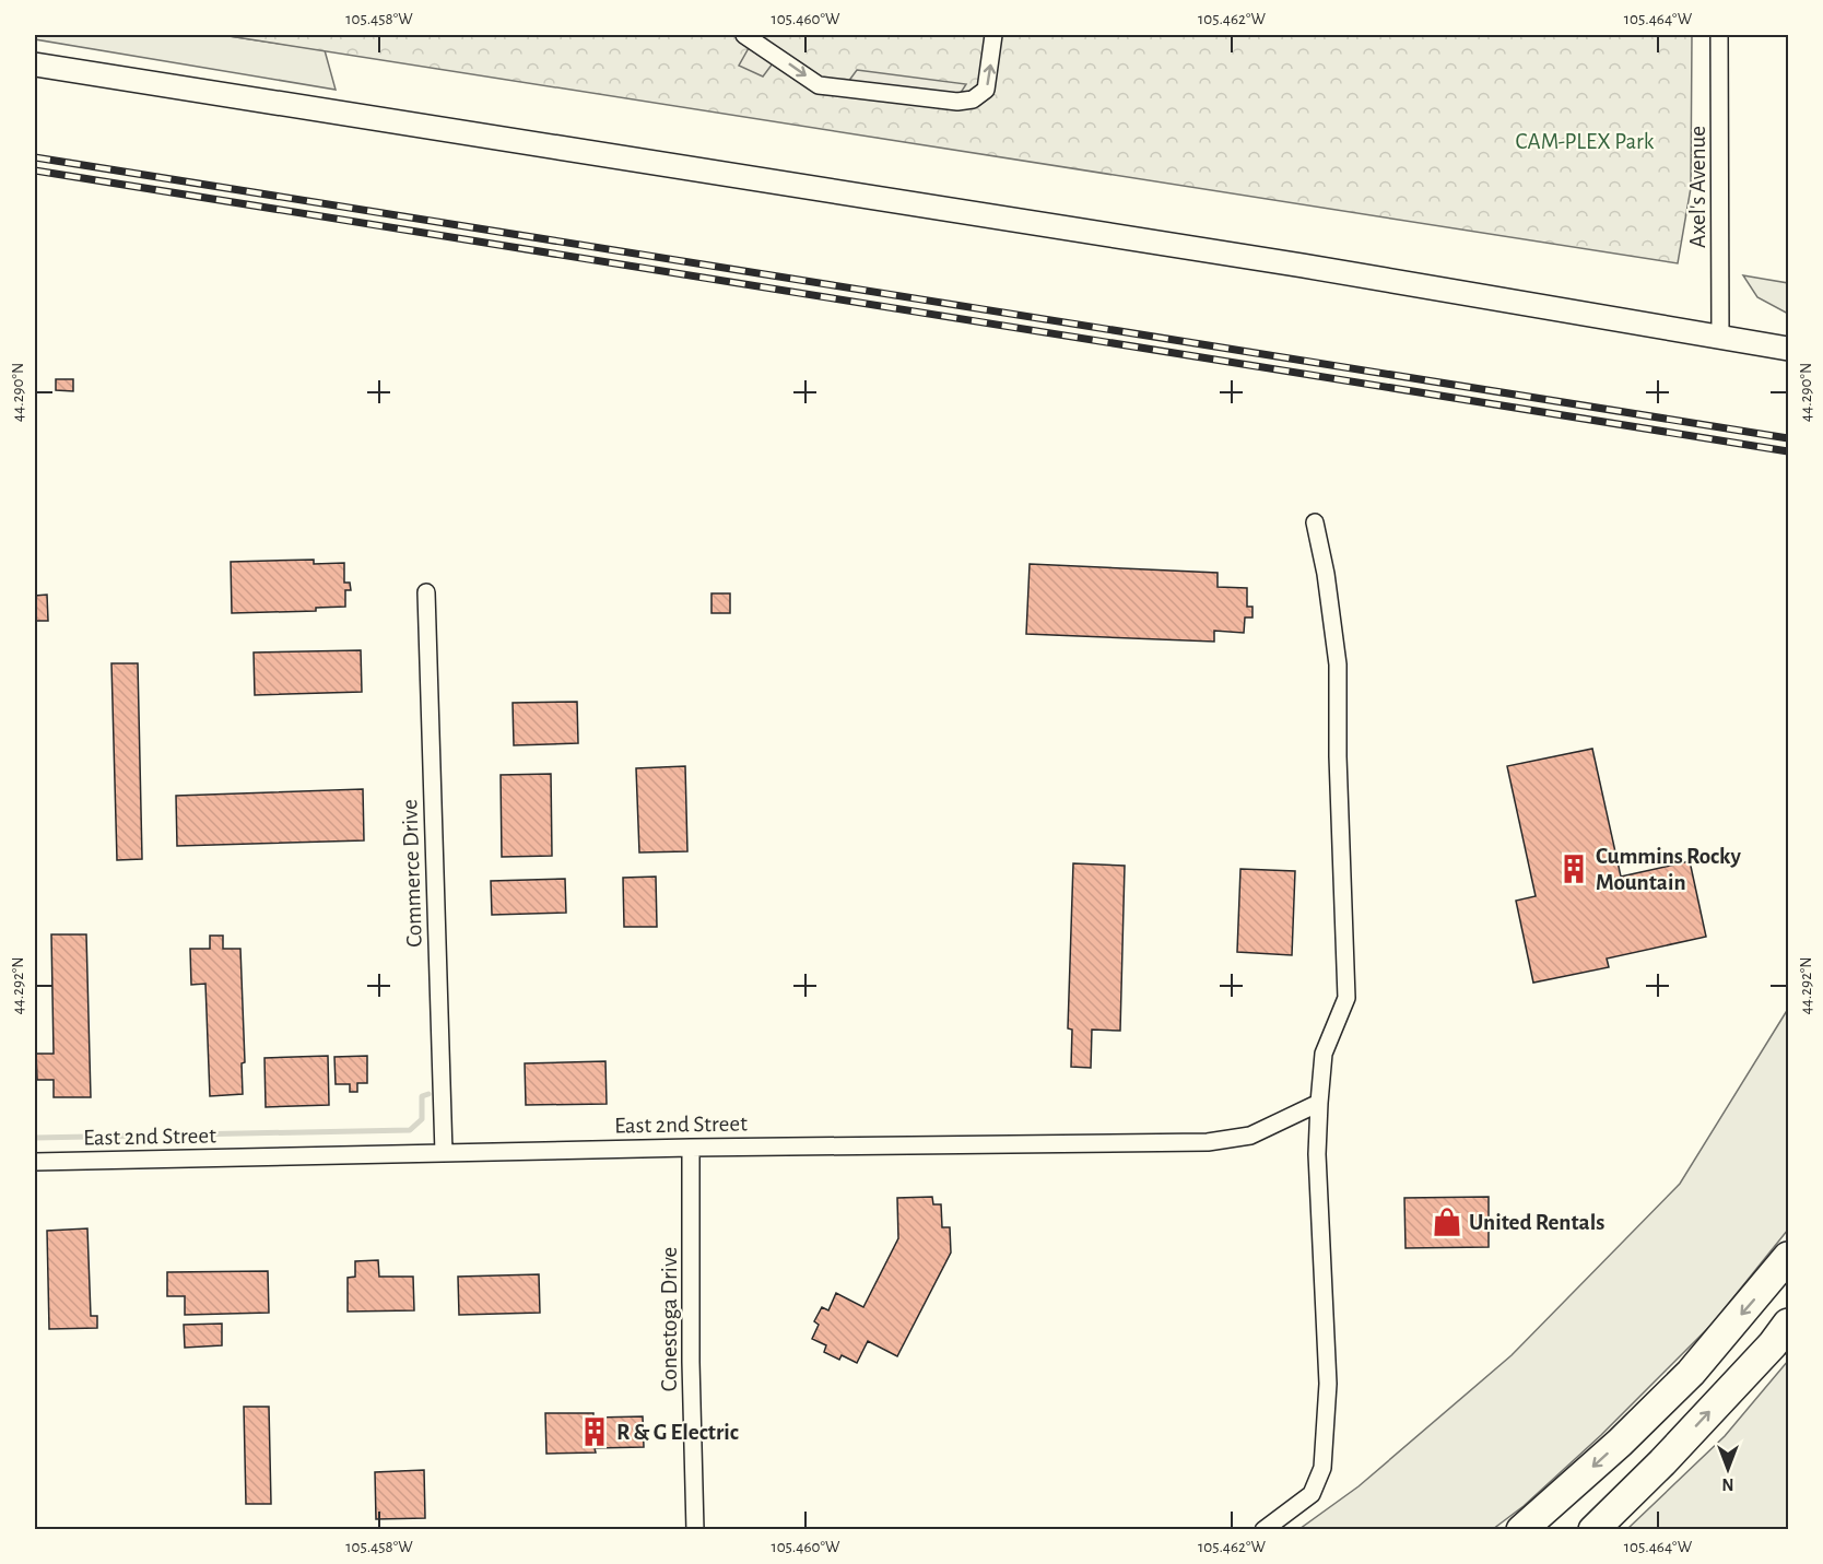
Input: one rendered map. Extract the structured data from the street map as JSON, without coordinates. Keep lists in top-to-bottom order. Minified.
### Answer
{"streets":{"street":["Axel's Avenue","Commerce Drive","East 2nd Street","Conestoga Drive"]},"crossings":[["Commerce Drive","East 2nd Street"],["East 2nd Street","Conestoga Drive"]],"parks":["CAM-PLEX Park"],"places":{"building":["Cummins Rocky Mountain","R & G Electric"],"shop":["United Rentals"]},"north":"bottom","coordinates":["105.458°W","105.460°W","105.462°W","105.464°W","44.290°N","44.292°N"]}
